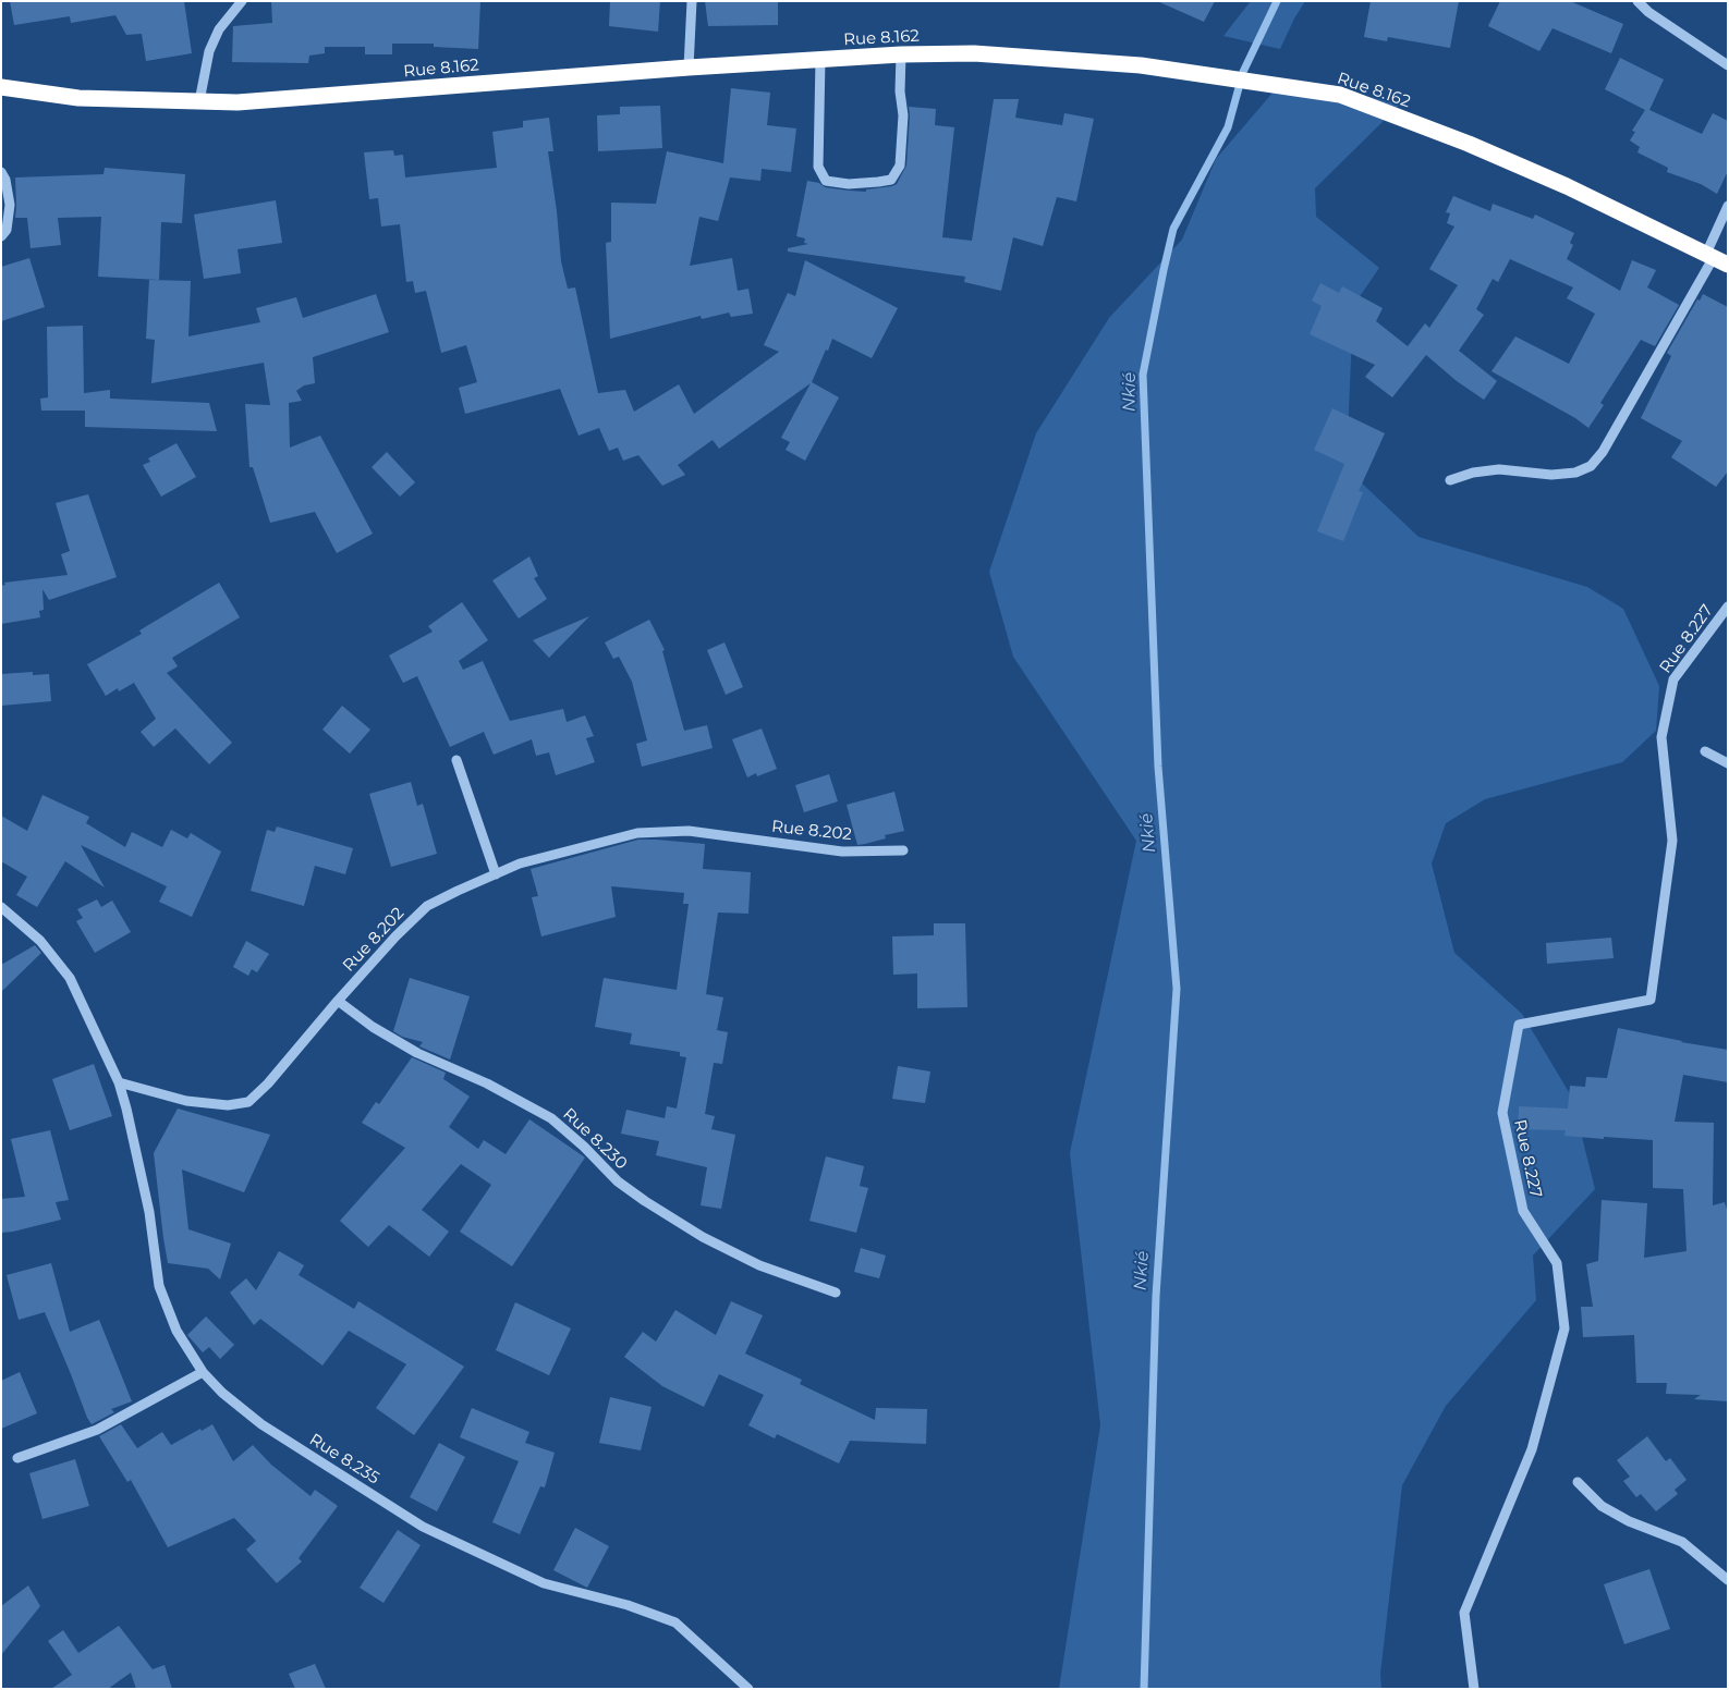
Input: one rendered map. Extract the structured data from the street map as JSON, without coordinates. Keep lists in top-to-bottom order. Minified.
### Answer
{"streets":{"highway":["Rue 8.162"],"street":["Rue 8.227","Rue 8.202","Rue 8.230","Rue 8.235"]},"crossings":[["Rue 8.202","Rue 8.230"],["Rue 8.202","Rue 8.235"]],"water":["Nkié"]}
